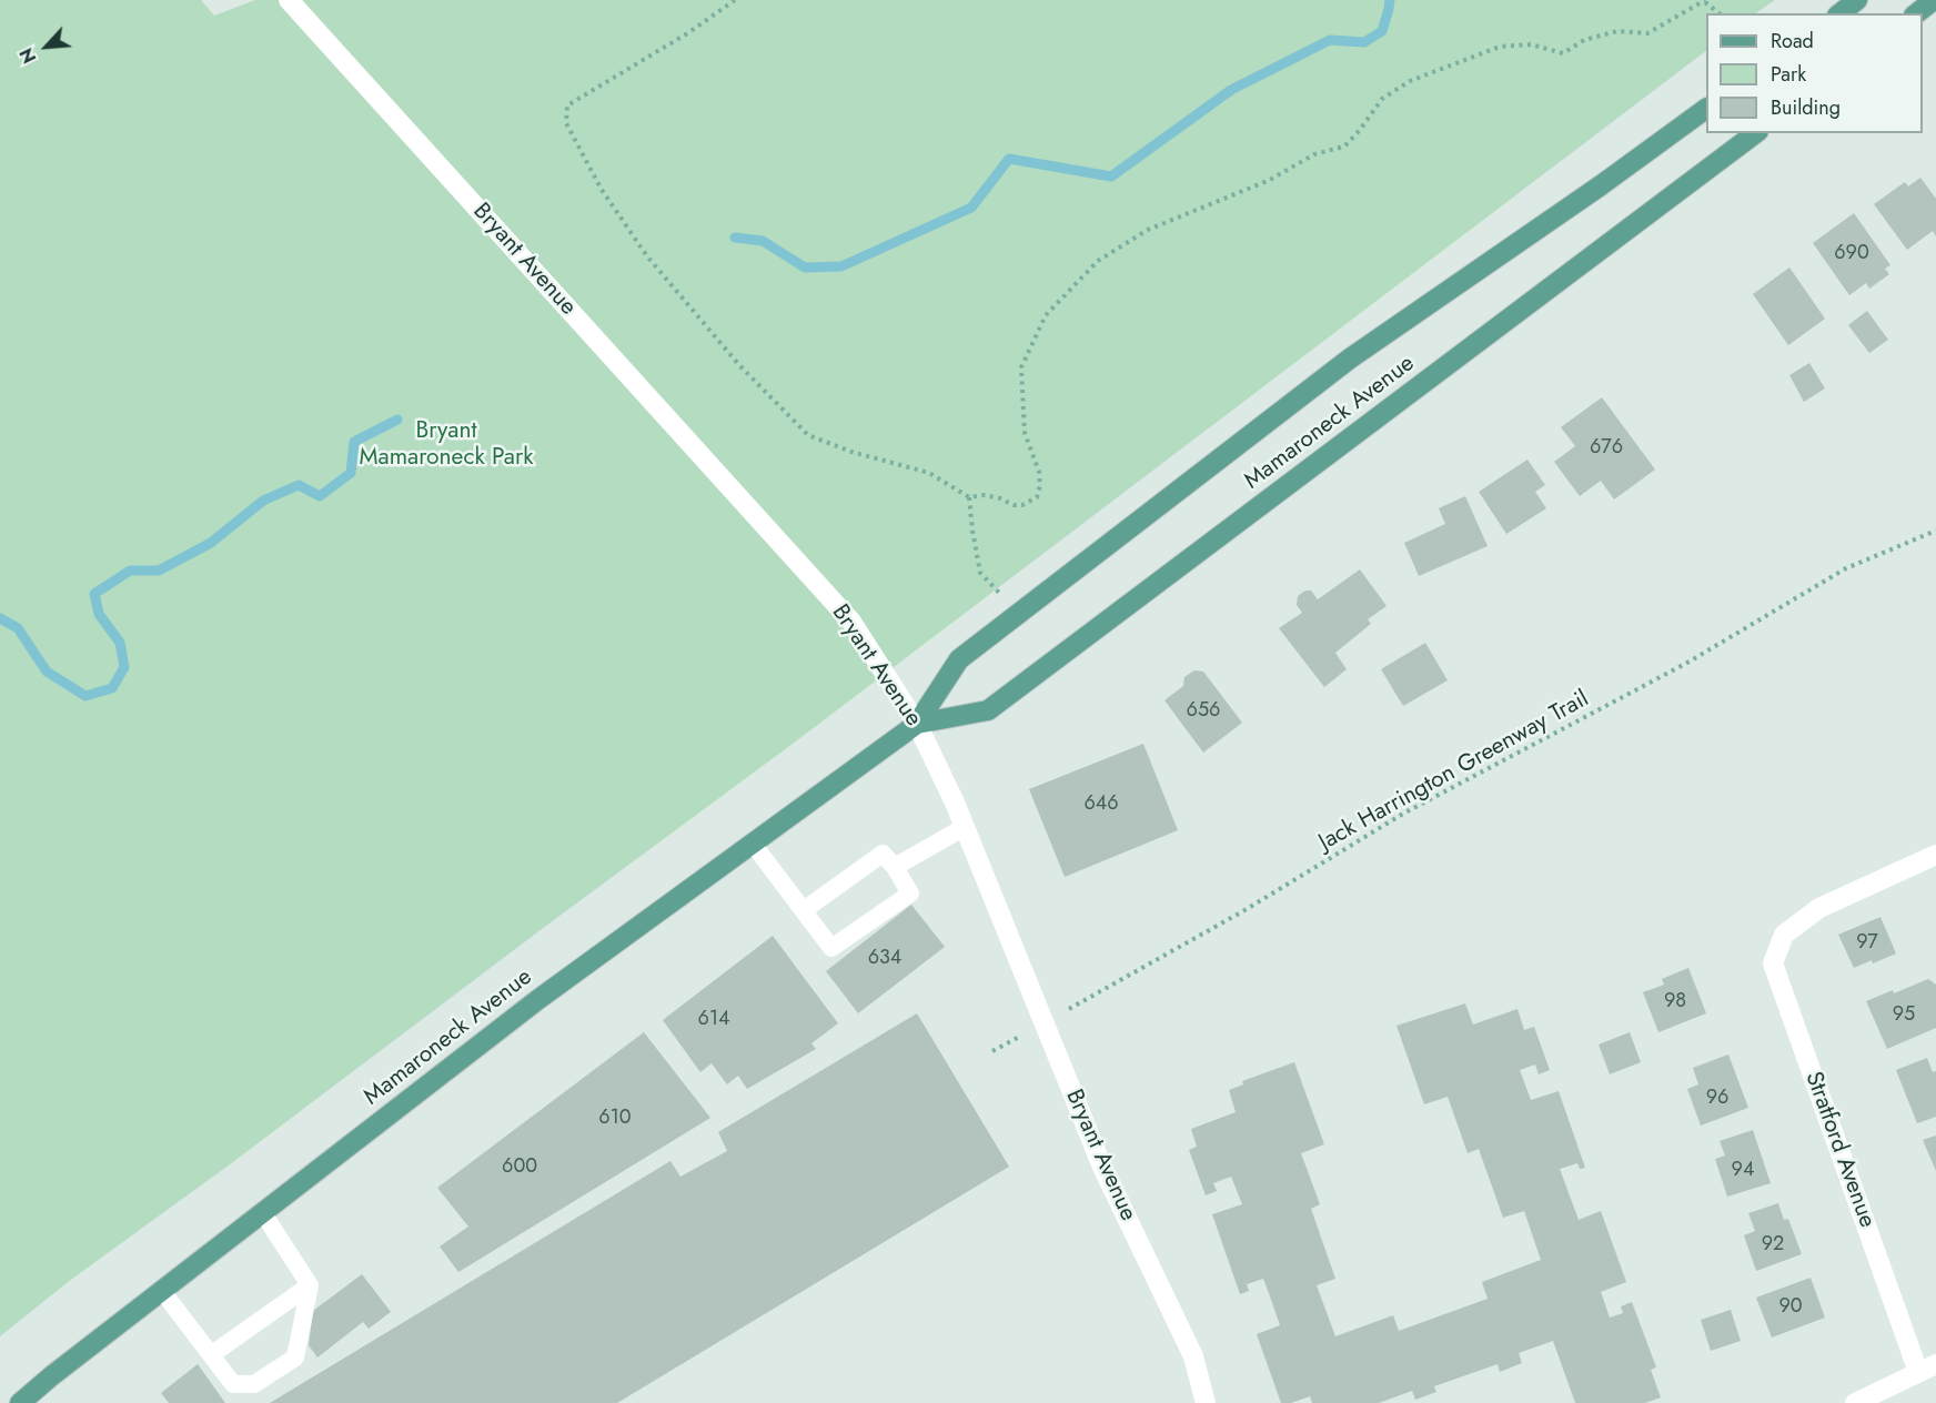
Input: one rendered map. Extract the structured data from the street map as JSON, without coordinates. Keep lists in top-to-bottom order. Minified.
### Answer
{"streets":{"main road":["Mamaroneck Avenue"],"street":["Bryant Avenue","Stratford Avenue"],"path":["Jack Harrington Greenway Trail"]},"crossings":[["Bryant Avenue","Mamaroneck Avenue"]],"parks":["Bryant Mamaroneck Park"],"house_numbers":["690","676","656","646","97","634","98","95","614","96","610","600","94","92","90"],"legend":["Road","Park","Building"],"north":"bottom left"}
